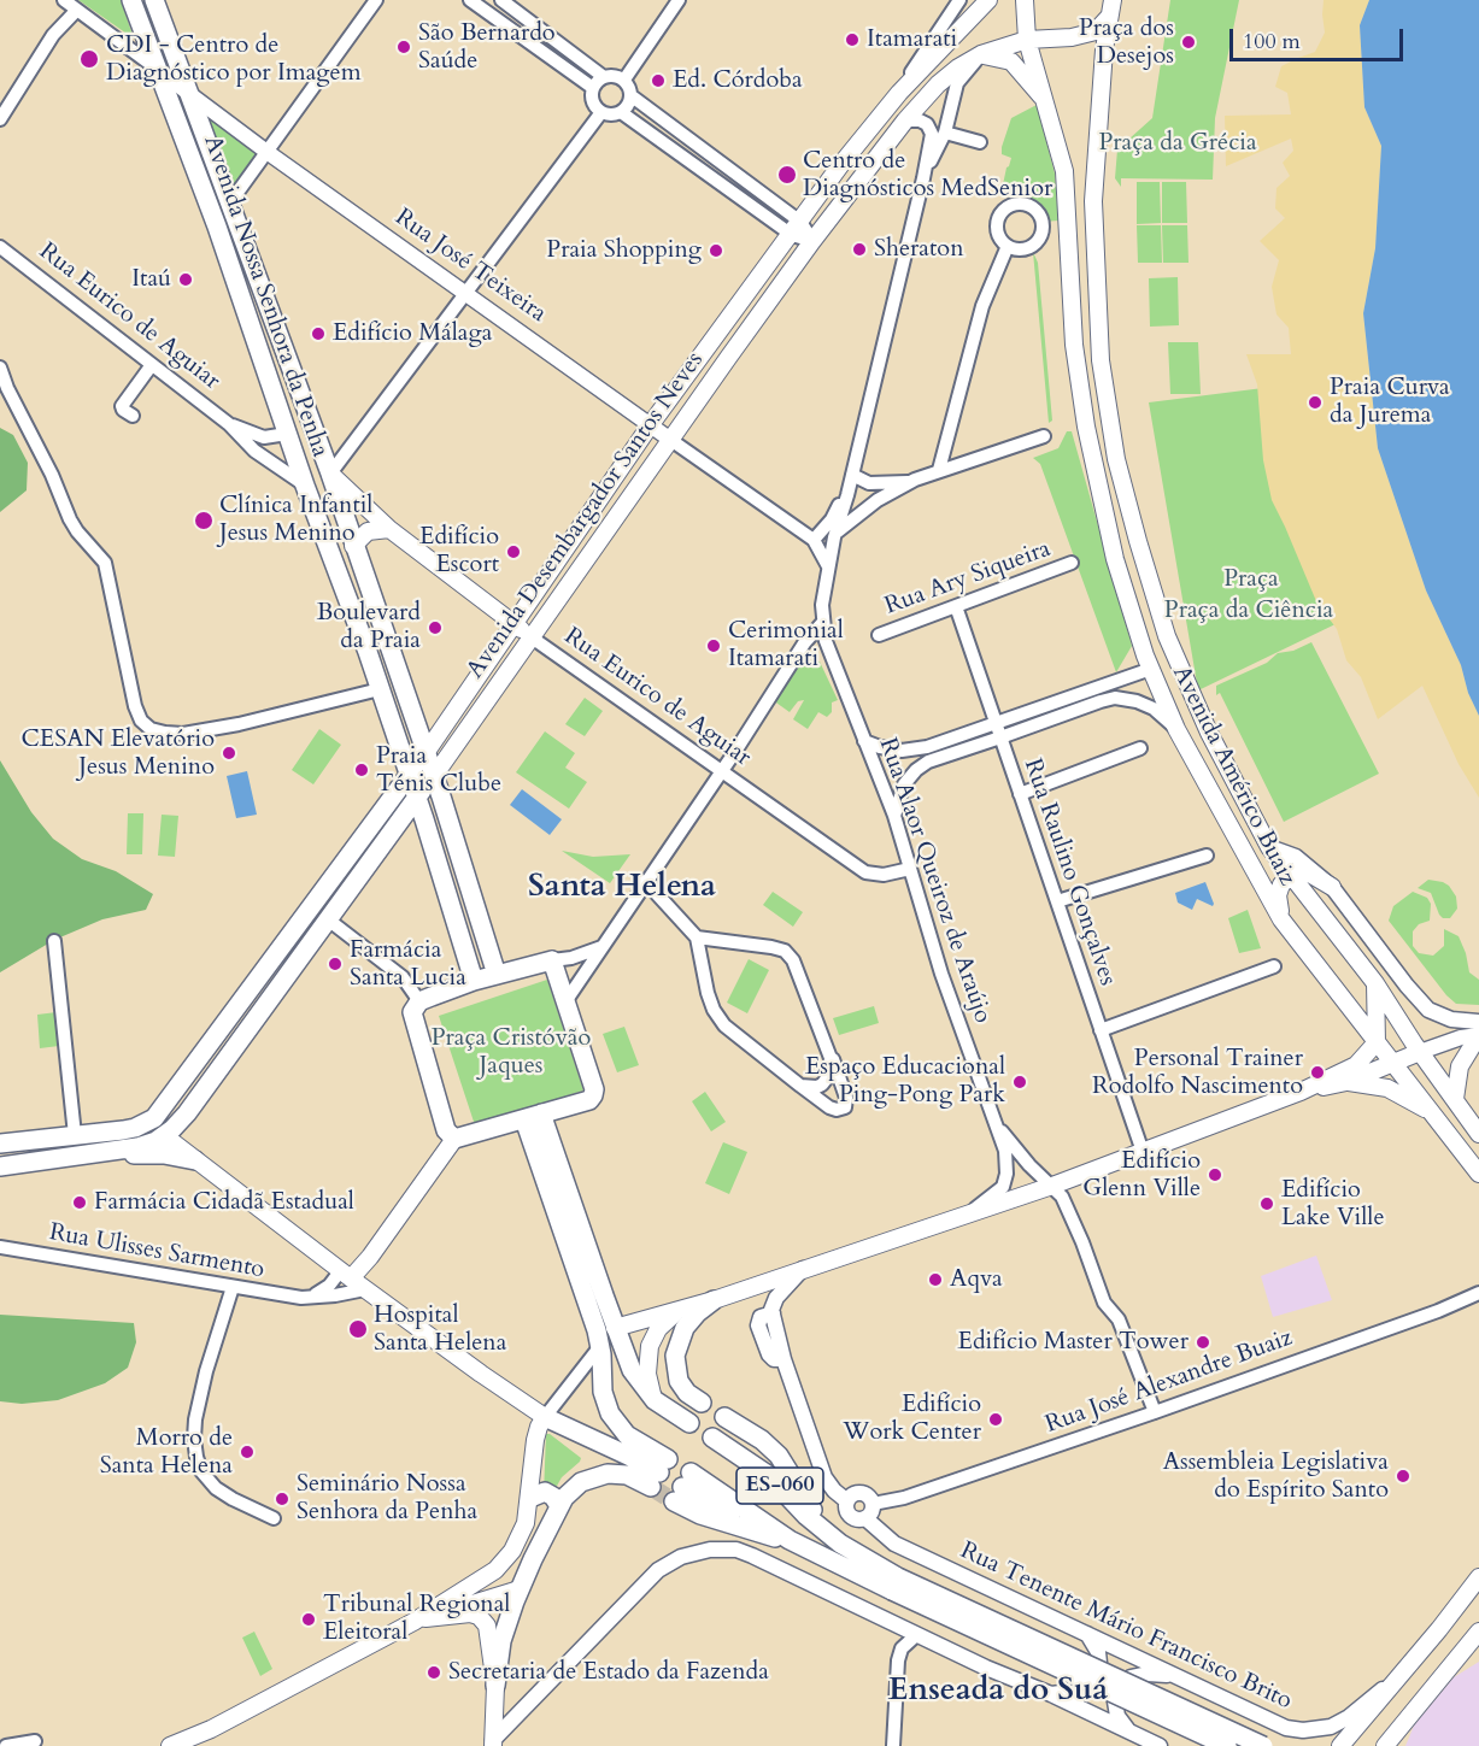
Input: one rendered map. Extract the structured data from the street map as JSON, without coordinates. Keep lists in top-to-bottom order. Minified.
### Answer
{"streets":{"main road":["Avenida Nossa Senhora da Penha","Rua Eurico de Aguiar","Avenida Desembargador Santos Neves","Avenida Américo Buaiz","ES-060"],"street":["Rua José Teixeira","Rua Ary Siqueira","Rua Raulino Gonçalves","Rua Alaor Queiroz de Araújo","Rua Ulisses Sarmento","Rua José Alexandre Buaiz","Rua Tenente Mário Francisco Brito"]},"crossings":[["Rua José Teixeira","Avenida Nossa Senhora da Penha"],["Rua José Teixeira","Avenida Desembargador Santos Neves"],["Rua José Teixeira","Rua Alaor Queiroz de Araújo"],["Avenida Nossa Senhora da Penha","Rua Eurico de Aguiar"],["Avenida Nossa Senhora da Penha","Avenida Desembargador Santos Neves"],["Rua Eurico de Aguiar","Avenida Desembargador Santos Neves"],["Rua Eurico de Aguiar","Rua Alaor Queiroz de Araújo"],["Avenida Desembargador Santos Neves","Avenida Américo Buaiz"],["Rua Ary Siqueira","Rua Raulino Gonçalves"],["Rua Alaor Queiroz de Araújo","Rua José Alexandre Buaiz"],["Rua José Alexandre Buaiz","Rua Tenente Mário Francisco Brito"]],"districts":["Santa Helena","Enseada do Suá"],"parks":["Praça da Grécia","Praça","Praça da Ciência","Praça Cristóvão Jaques"],"places":["Itamarati","Praça dos Desejos","São Bernardo Saúde","CDI - Centro de Diagnóstico por Imagem","Ed. Córdoba","Centro de Diagnósticos MedSenior","Sheraton","Praia Shopping","Itaú","Edifício Málaga","Praia Curva da Jurema","Clínica Infantil Jesus Menino","Edifício Escort","Boulevard da Praia","Cerimonial Itamarati","CESAN Elevatório Jesus Menino","Praia Ténis Clube","Farmácia Santa Lucia","Personal Trainer Rodolfo Nascimento","Espaço Educacional Ping-Pong Park","Edifício Glenn Ville","Farmácia Cidadã Estadual","Edifício Lake Ville","Aqva","Hospital Santa Helena","Edifício Master Tower","Edifício Work Center","Morro de Santa Helena","Assembleia Legislativa do Espírito Santo","Seminário Nossa Senhora da Penha","Tribunal Regional Eleitoral","Secretaria de Estado da Fazenda"],"scale_bar":"100 m"}
